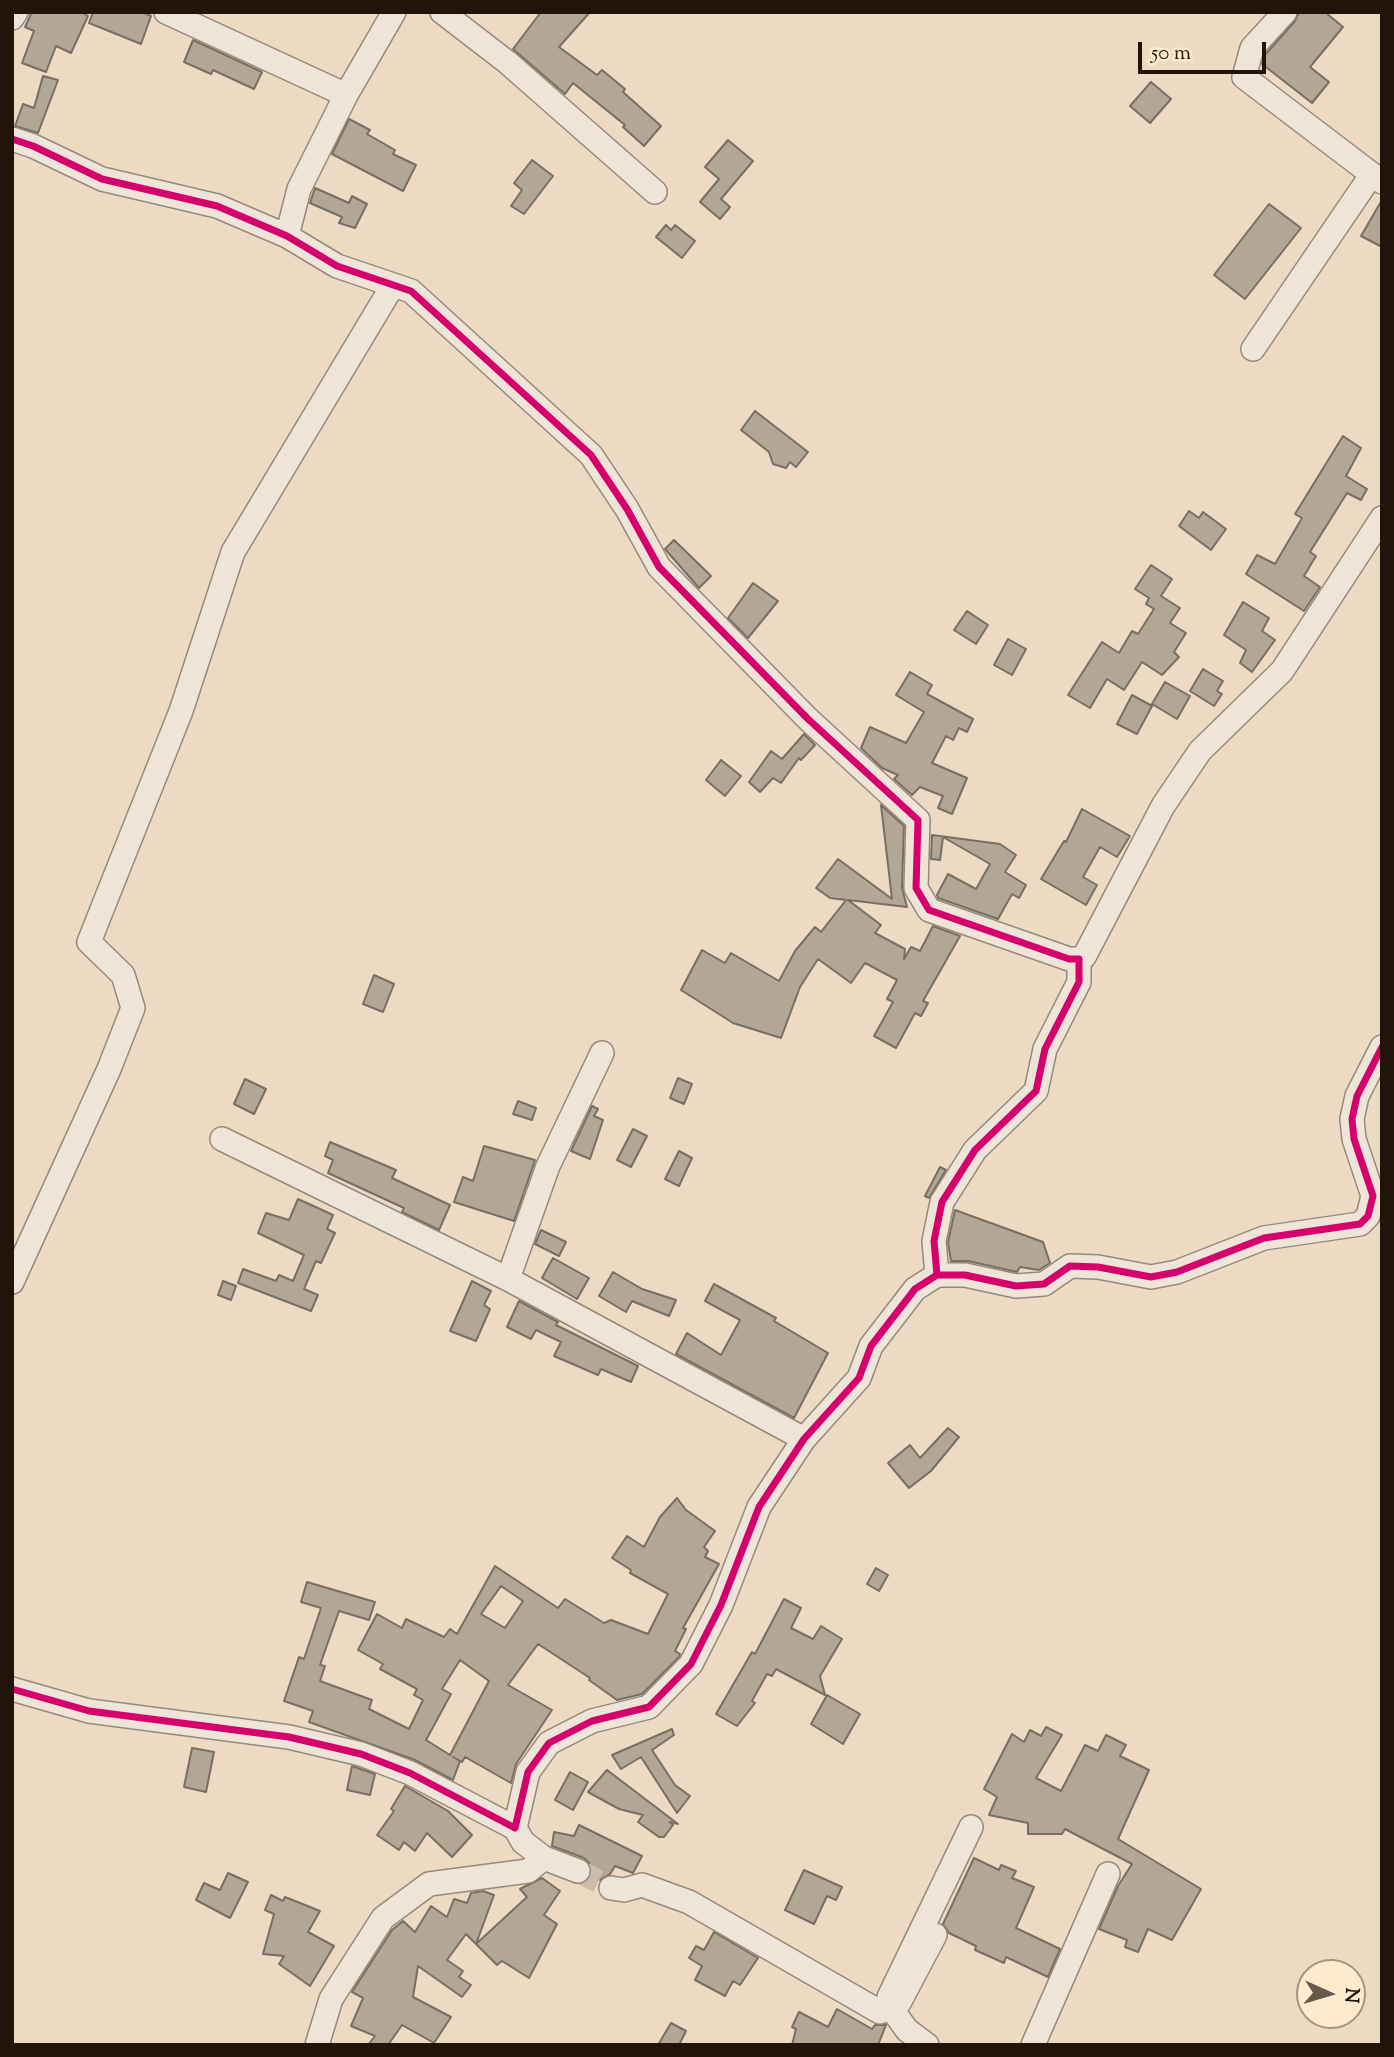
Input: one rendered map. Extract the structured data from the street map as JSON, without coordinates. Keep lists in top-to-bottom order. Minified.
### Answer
{"scale_bar":"50 m","north":"right"}
